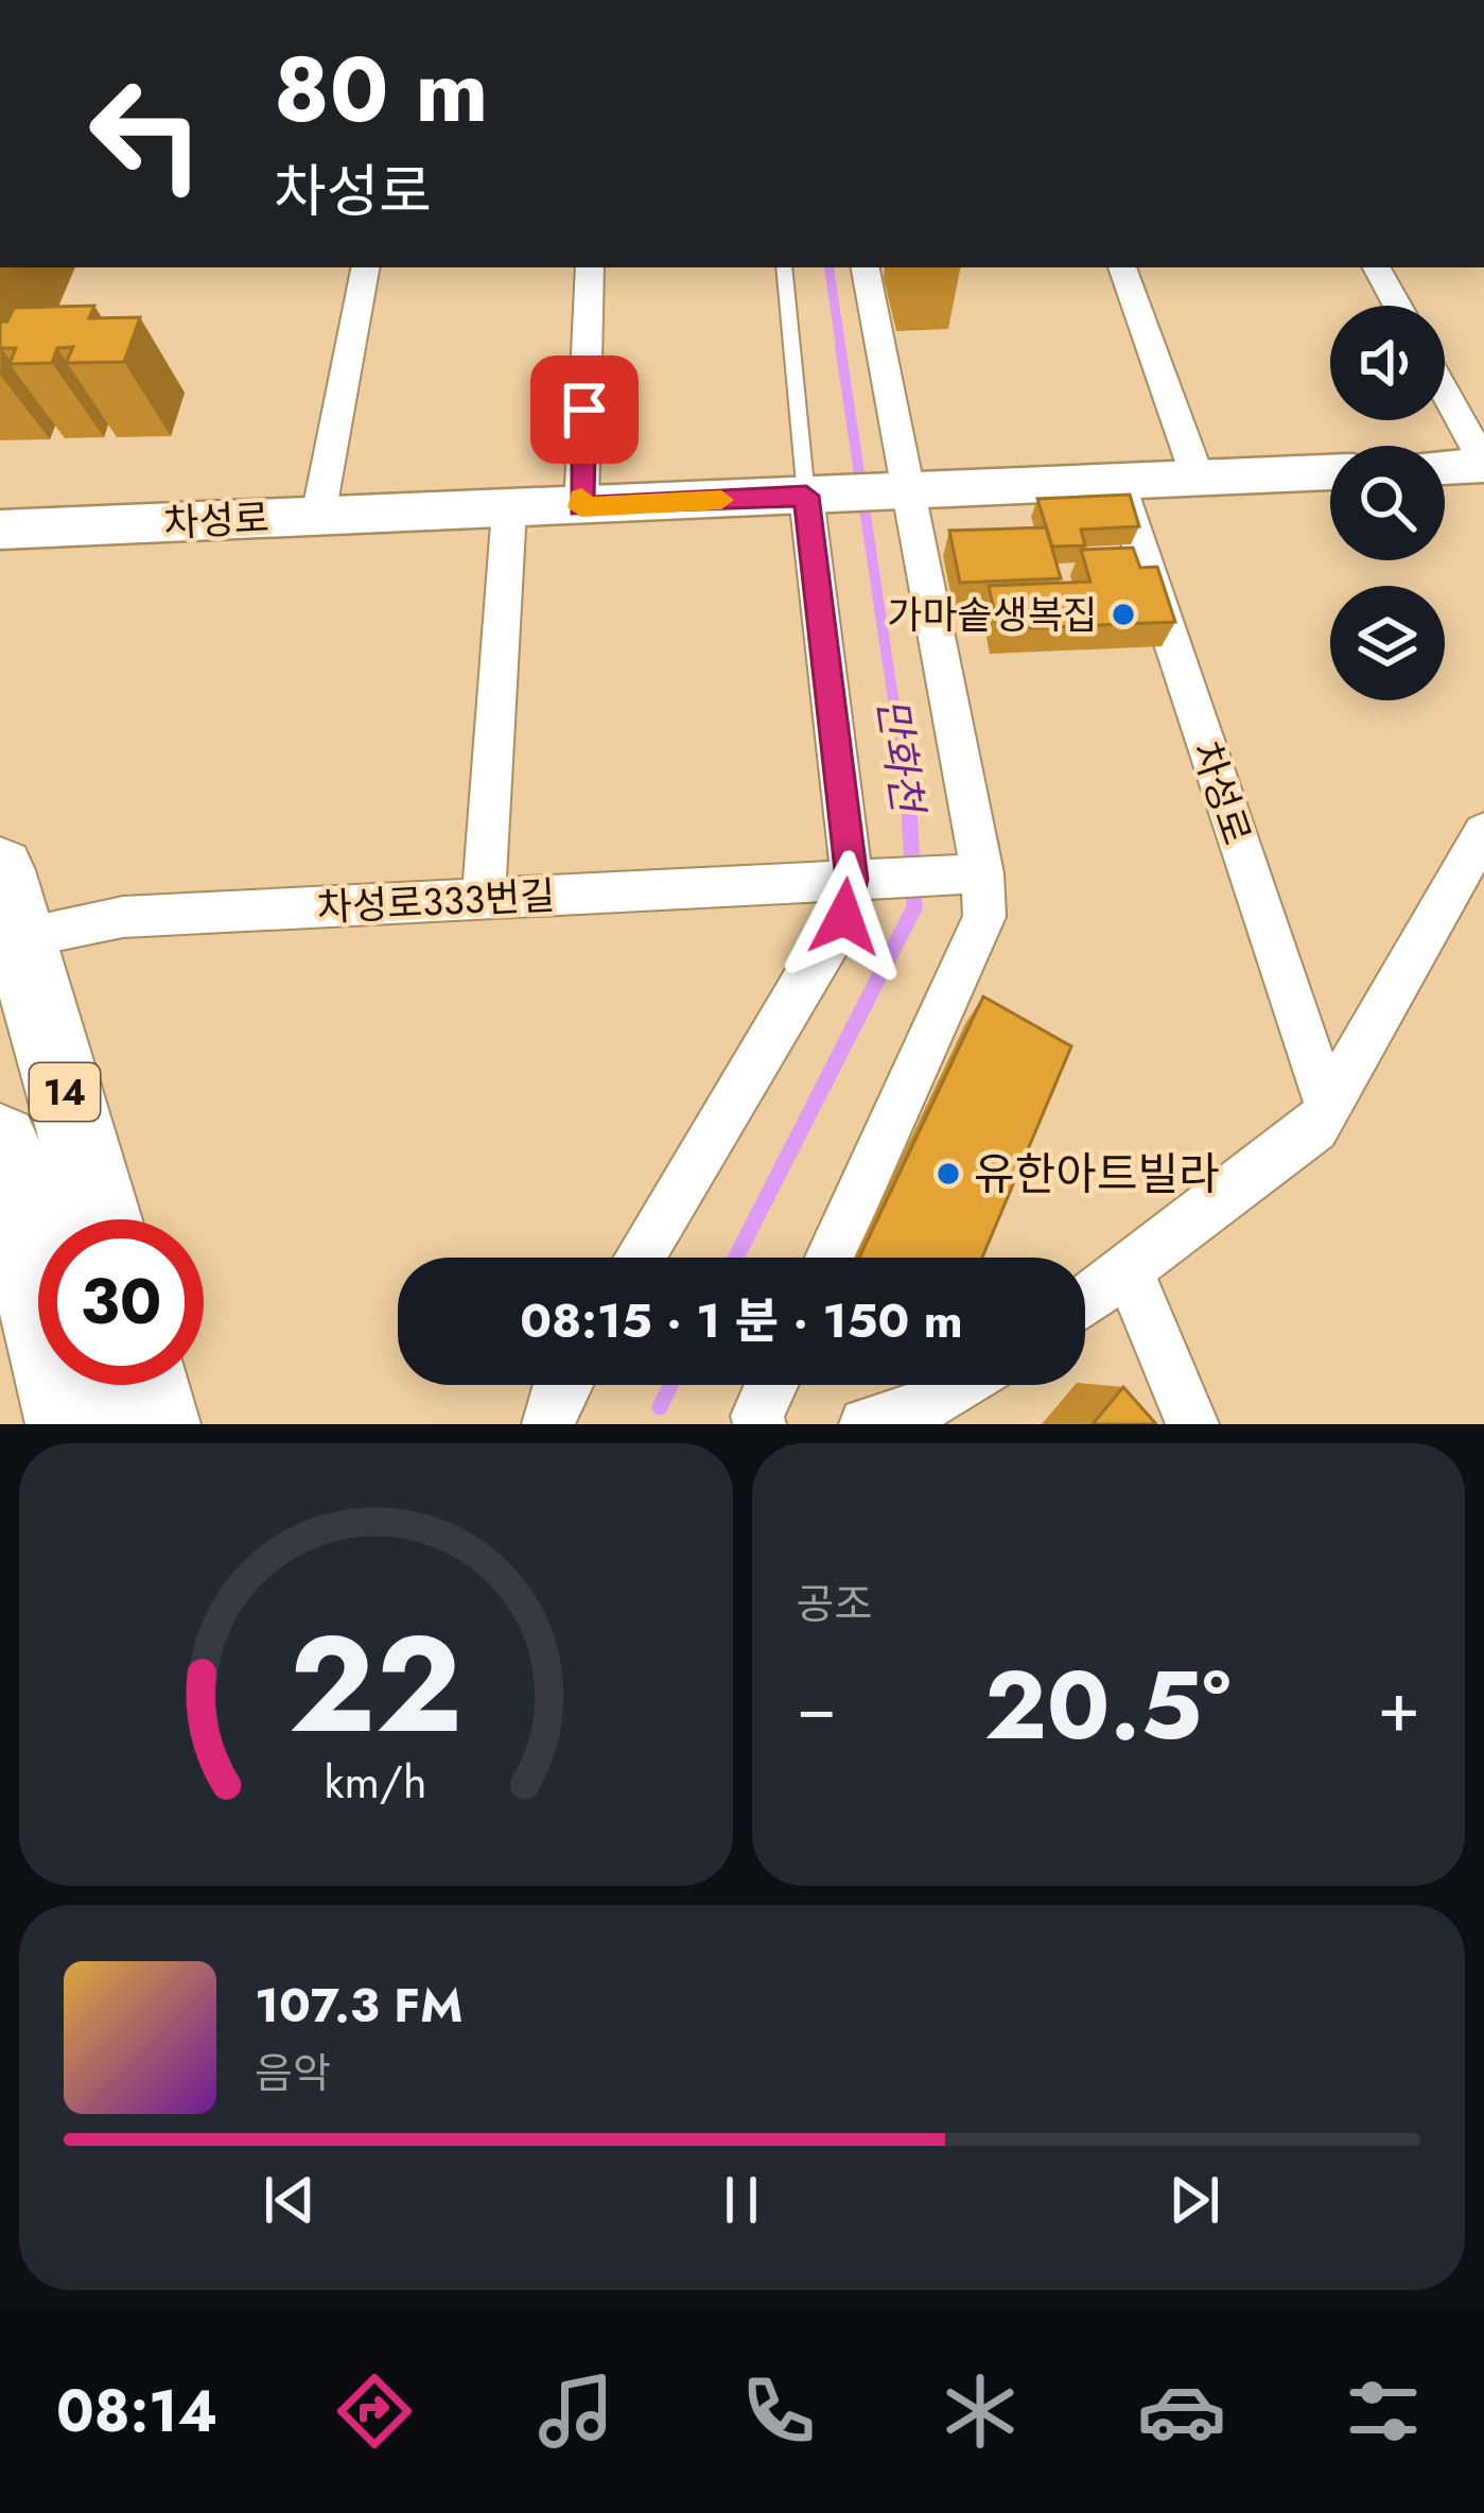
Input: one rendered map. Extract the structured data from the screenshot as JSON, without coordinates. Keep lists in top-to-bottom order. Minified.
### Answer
{"streets":{"main road":["차성로","14"],"street":["차성로333번길"]},"crossings":[["차성로333번길","14"]],"water":["만화천"],"places":["가마솥생복집","유한아트빌라"],"page":{"turn":["80 m","차성로"],"limit":"30","trip":"08:15 · 1 분 · 150 m","tile":"공조","heat":["−","20.5°","+"],"song":["107.3 FM","음악"],"tabs":"08:14","gauge":["22","km/h"]}}
